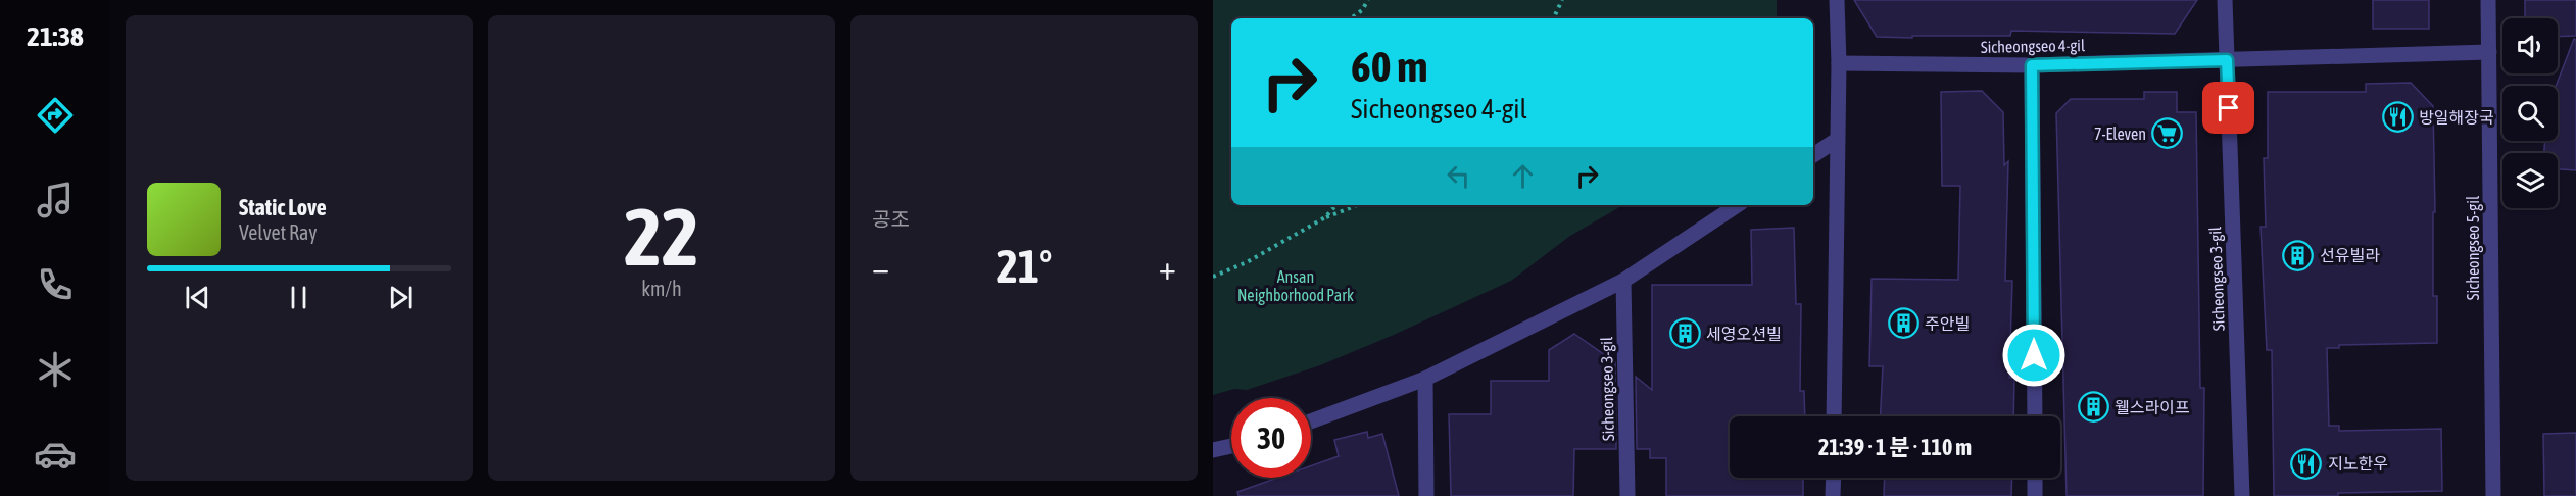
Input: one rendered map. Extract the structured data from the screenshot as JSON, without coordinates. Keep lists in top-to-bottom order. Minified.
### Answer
{"streets":{"street":["Sicheongseo 4-gil","Sicheongseo 5-gil","Sicheongseo 3-gil"]},"crossings":[["Sicheongseo 4-gil","Sicheongseo 5-gil"],["Sicheongseo 4-gil","Sicheongseo 3-gil"]],"parks":["Ansan Neighborhood Park"],"places":{"restaurant":["방일해장국","지노한우"],"supermarket":["7-Eleven"],"building":["선유빌라","주안빌","세영오션빌","웰스라이프"]},"page":{"tabs":"21:38","tile":[["22","km/h"],"공조"],"turn":["60 m","Sicheongseo 4-gil"],"song":["Static Love","Velvet Ray"],"heat":["−","21°","+"],"limit":"30","trip":"21:39 · 1 분 · 110 m"}}
